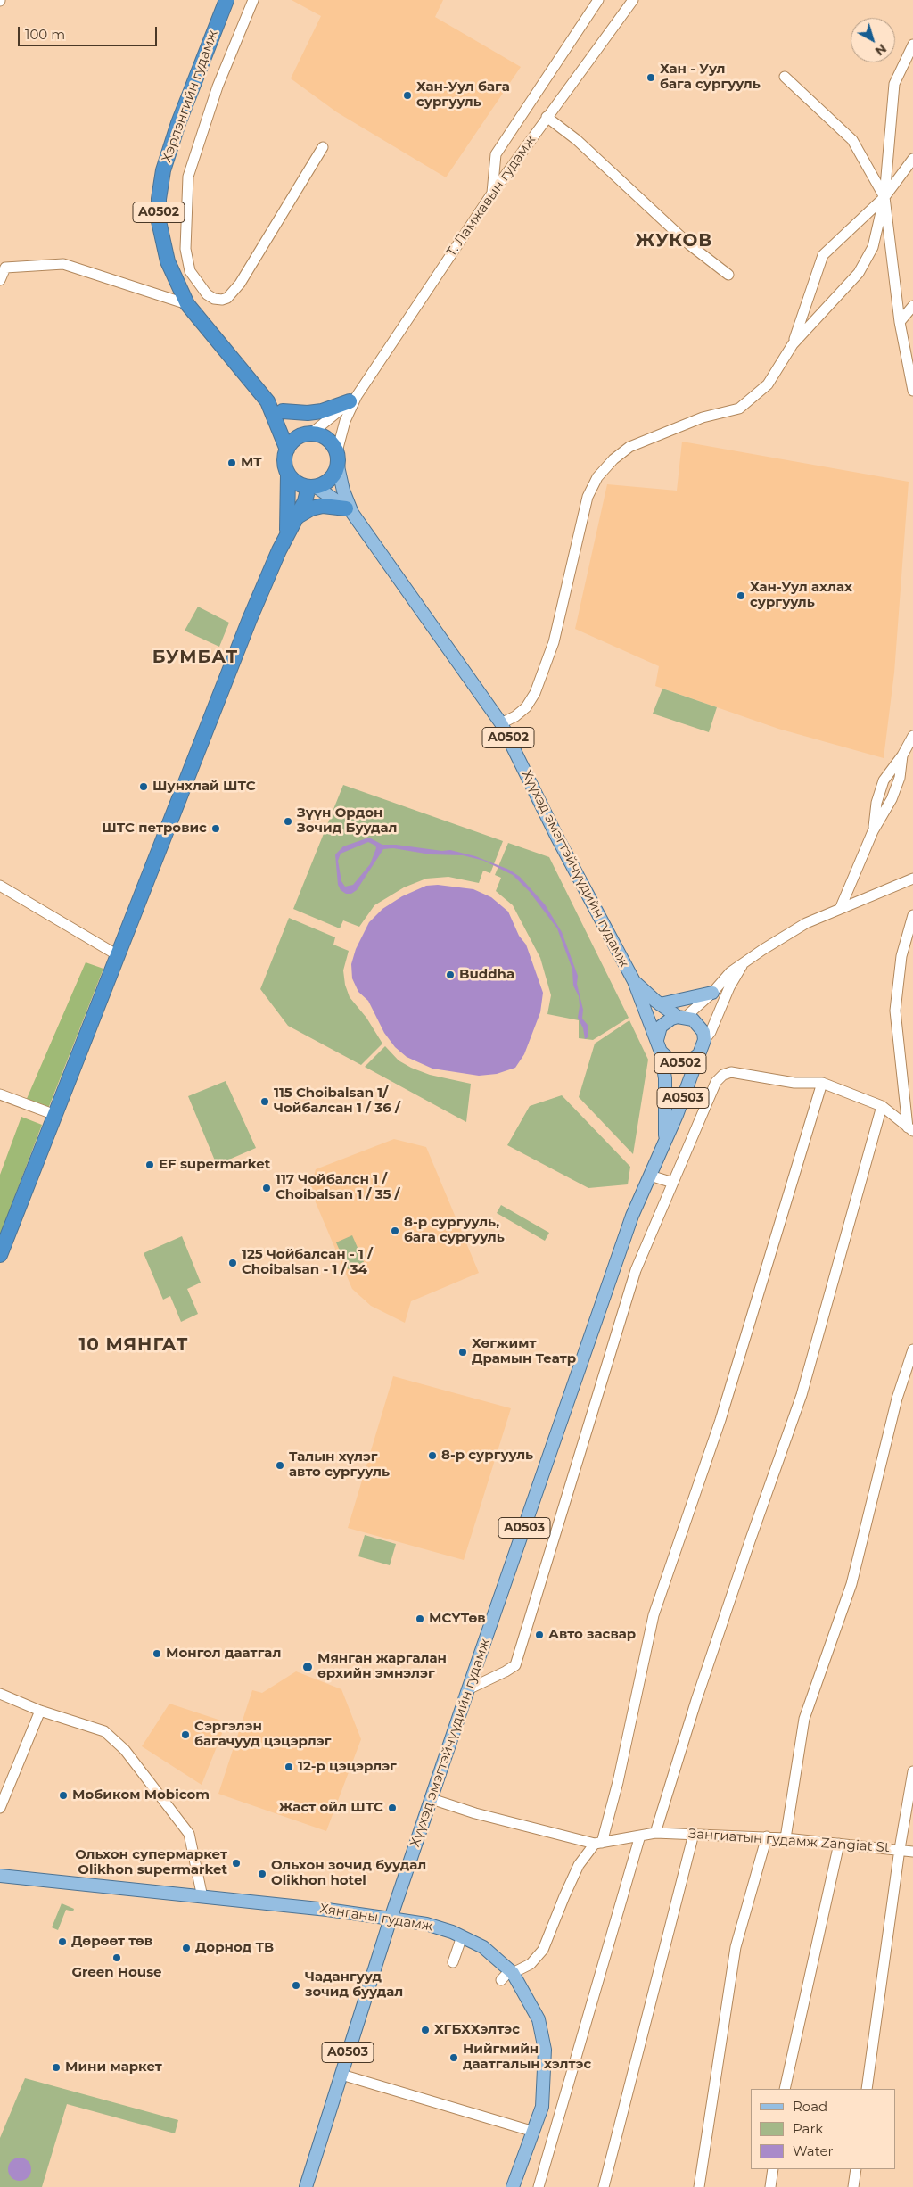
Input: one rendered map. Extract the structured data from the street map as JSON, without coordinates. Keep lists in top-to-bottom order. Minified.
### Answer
{"streets":{"highway":["Хэрлэнгийн гудамж","A0502"],"main road":["Хүүхэд эмэгтэйчүүдийн гудамж","A0503","Хянганы гудамж"],"street":["Т. Ламжавын гудамж","Зангиатын гудамж Zangiat St"]},"crossings":[["Хэрлэнгийн гудамж","Т. Ламжавын гудамж"],["Хэрлэнгийн гудамж","A0502"],["Хэрлэнгийн гудамж","Хүүхэд эмэгтэйчүүдийн гудамж"],["Т. Ламжавын гудамж","A0502"],["Т. Ламжавын гудамж","Хүүхэд эмэгтэйчүүдийн гудамж"],["A0502","Хүүхэд эмэгтэйчүүдийн гудамж"],["Хүүхэд эмэгтэйчүүдийн гудамж","A0503"],["Хүүхэд эмэгтэйчүүдийн гудамж","Зангиатын гудамж Zangiat St"],["Хүүхэд эмэгтэйчүүдийн гудамж","Хянганы гудамж"],["A0503","Хянганы гудамж"]],"districts":["ЖУКОВ","БУМБАТ","10 МЯНГАТ"],"places":["Хан - Уул бага сургууль","Хан-Уул бага сургууль","MT","Хан-Уул ахлах сургууль","Шунхлай ШТС","Зүүн Ордон Зочид Буудал","ШТС петровис","Buddha","115 Choibalsan 1/ Чойбалсан 1 / 36 /","EF supermarket","117 Чойбалсн 1 / Choibalsan 1 / 35 /","8-р сургууль, бага сургууль","125 Чойбалсан - 1 / Choibalsan - 1 / 34","Хөгжимт Драмын Театр","8-р сургууль","Талын хүлэг авто сургууль","МСҮТөв","Авто засвар","Монгол даатгал","Мянган жаргалан өрхийн эмнэлэг","Сэргэлэн багачууд цэцэрлэг","12-р цэцэрлэг","Мобиком Mobicom","Жаст ойл ШТС","Ольхон супермаркет Olikhon supermarket","Ольхон зочид буудал Olikhon hotel","Дөрөөт төв","Дорнод ТВ","Green House","Чадангууд зочид буудал","ХГБХХэлтэс","Нийгмийн даатгалын хэлтэс","Мини маркет"],"legend":["Road","Park","Water"],"scale_bar":"100 m","north":"bottom right"}
